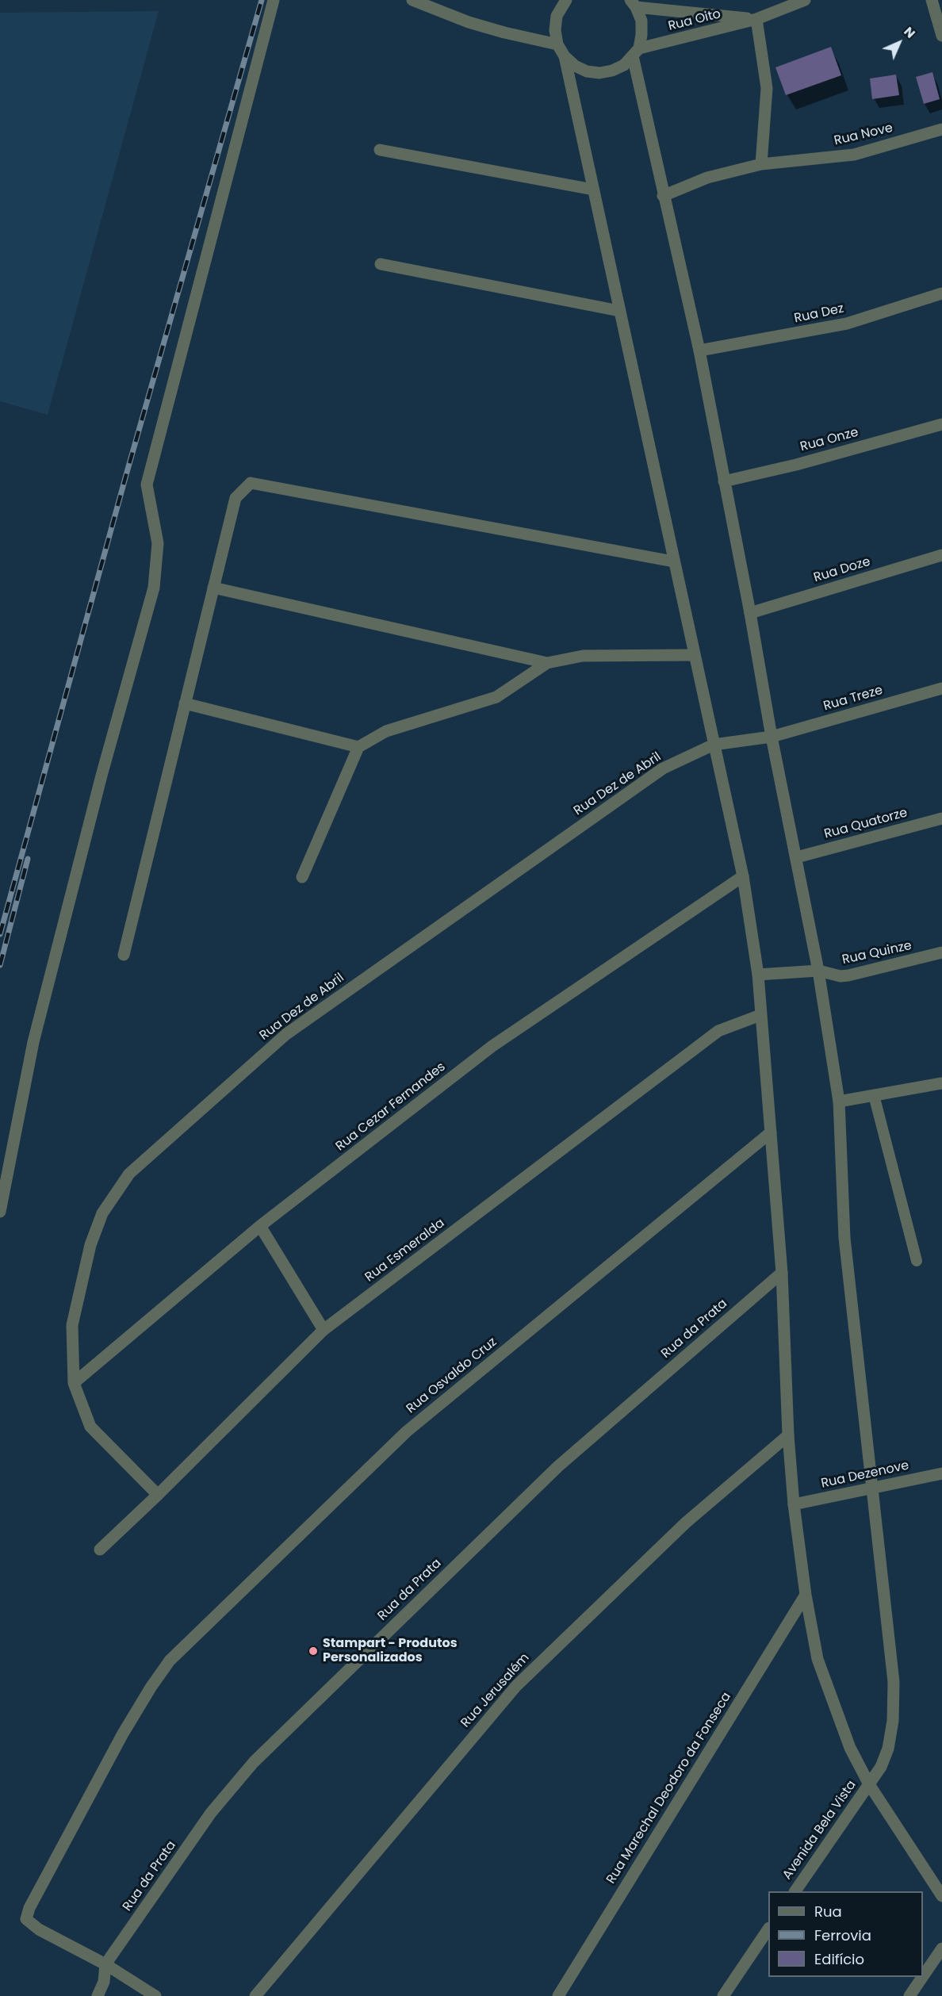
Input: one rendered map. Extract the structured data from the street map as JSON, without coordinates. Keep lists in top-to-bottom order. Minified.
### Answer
{"streets":{"street":["Rua Oito","Rua Nove","Rua Dez","Rua Onze","Rua Doze","Rua Treze","Rua Dez de Abril","Rua Quatorze","Rua Quinze","Rua Cezar Fernandes","Rua Esmeralda","Rua da Prata","Rua Osvaldo Cruz","Rua Dezenove","Rua Jerusalém","Rua Marechal Deodoro da Fonseca","Avenida Bela Vista"]},"crossings":[["Rua Oito","Avenida Bela Vista"],["Rua Nove","Avenida Bela Vista"],["Rua Dez","Avenida Bela Vista"],["Rua Onze","Avenida Bela Vista"],["Rua Doze","Avenida Bela Vista"],["Rua Treze","Rua Dez de Abril"],["Rua Treze","Avenida Bela Vista"],["Rua Dez de Abril","Rua Cezar Fernandes"],["Rua Dez de Abril","Rua Esmeralda"],["Rua Dez de Abril","Avenida Bela Vista"],["Rua Quatorze","Avenida Bela Vista"],["Rua Quinze","Avenida Bela Vista"],["Rua da Prata","Rua Osvaldo Cruz"],["Rua Dezenove","Avenida Bela Vista"]],"places":["Stampart - Produtos Personalizados"],"legend":["Rua","Ferrovia","Edifício"],"north":"top right"}
